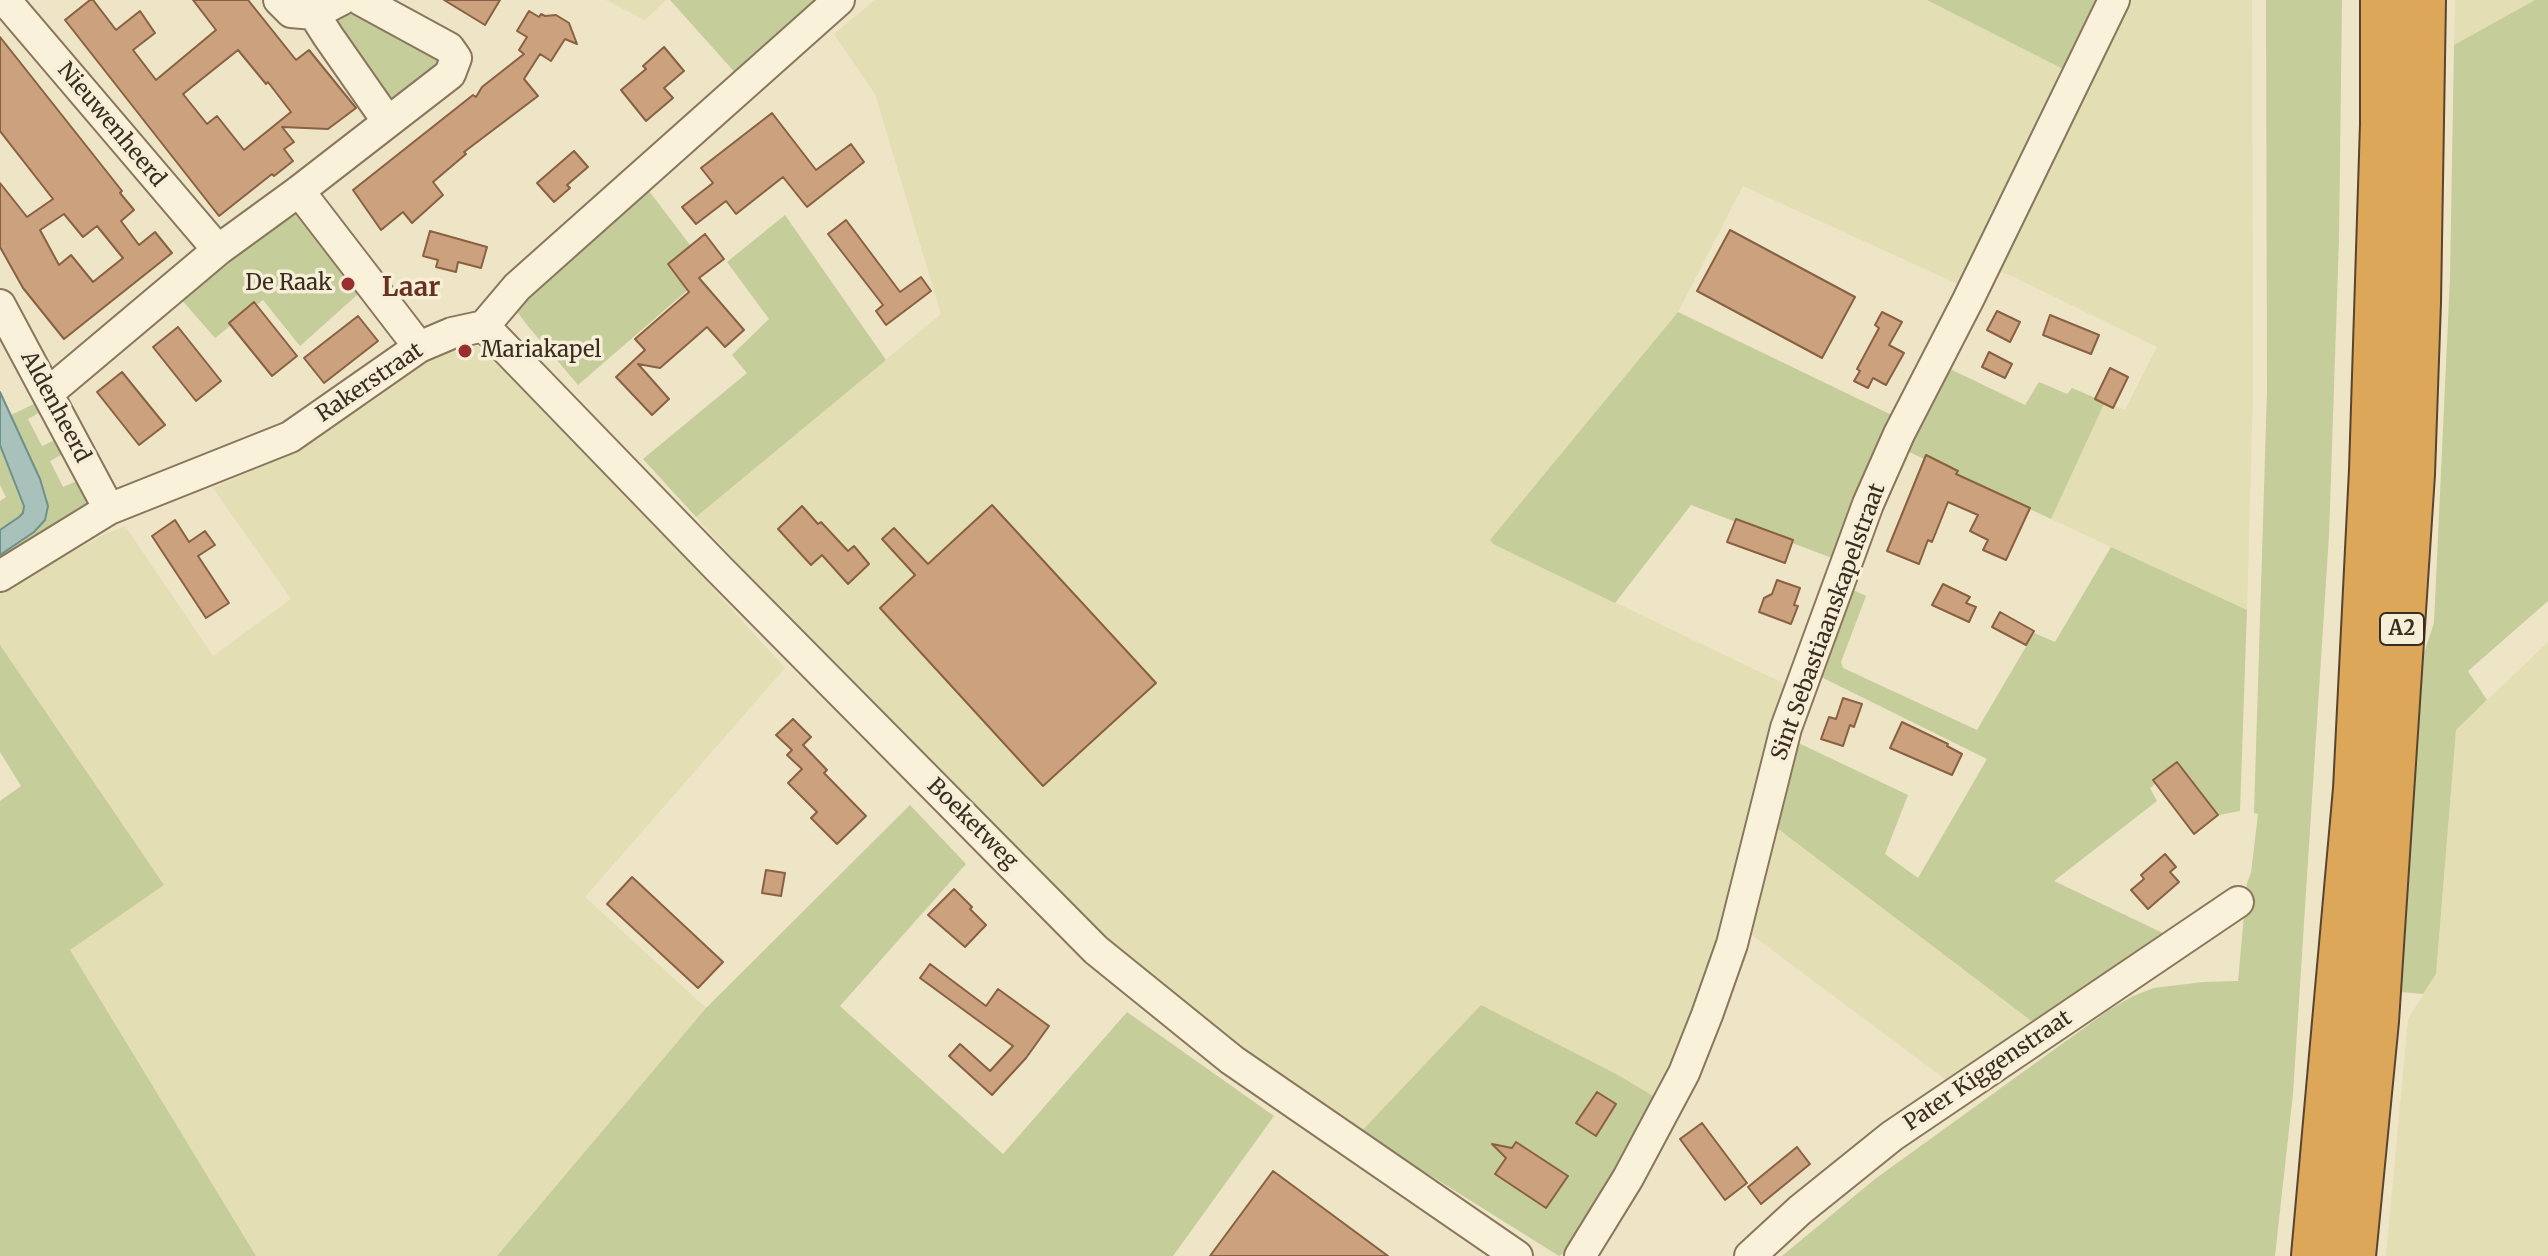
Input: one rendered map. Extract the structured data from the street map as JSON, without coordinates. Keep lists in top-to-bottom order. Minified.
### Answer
{"streets":{"highway":["A2"],"street":["Nieuwenheerd","Rakerstraat","Aldenheerd","Sint Sebastiaanskapelstraat","Boeketweg","Pater Kiggenstraat"]},"crossings":[["Rakerstraat","Aldenheerd"],["Rakerstraat","Boeketweg"]],"districts":["Laar"],"places":["De Raak","Mariakapel"]}
